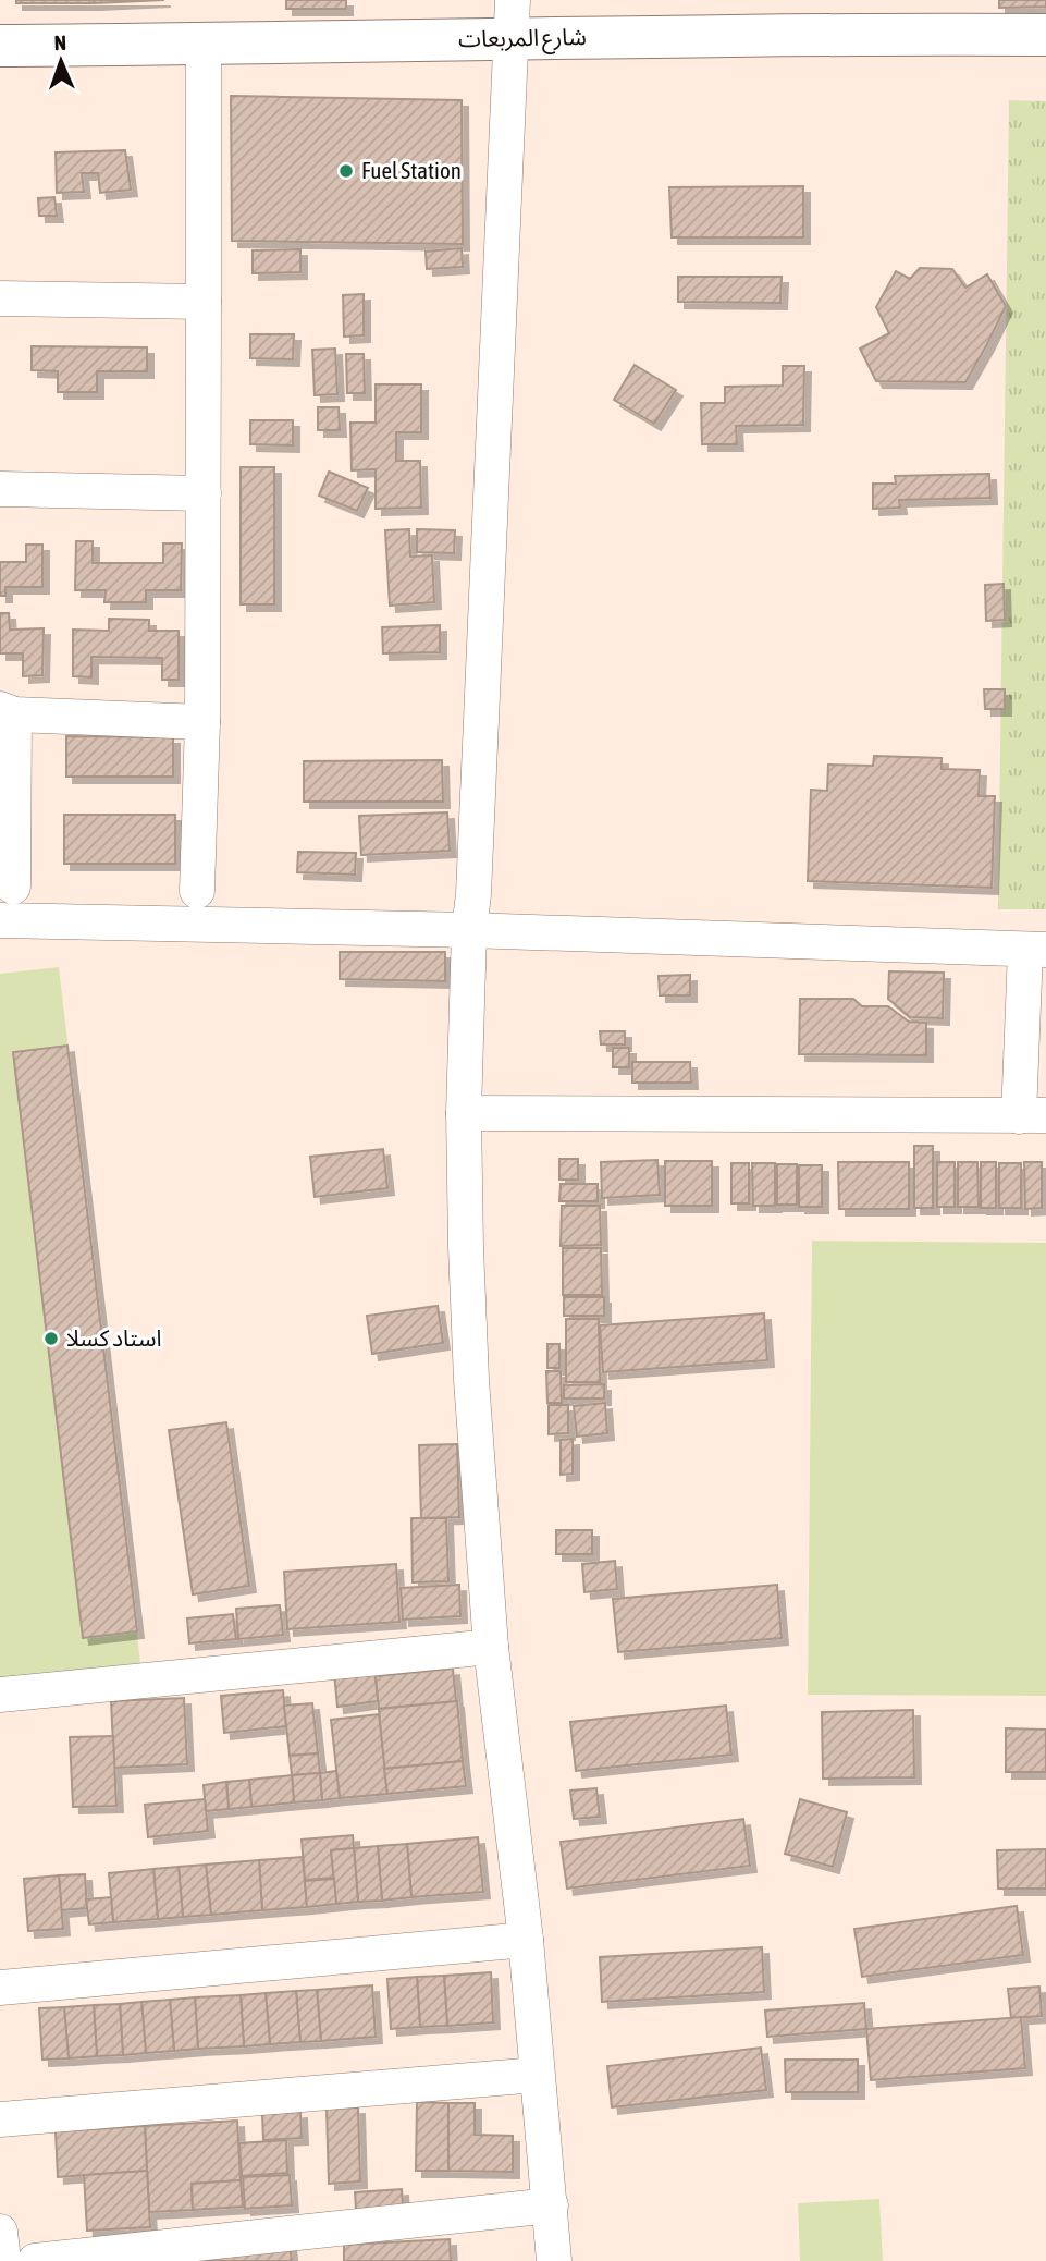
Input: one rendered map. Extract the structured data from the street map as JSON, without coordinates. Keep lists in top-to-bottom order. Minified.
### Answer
{"streets":{"main road":["شارع المربعات"]},"places":["Fuel Station","استاد كسلا"],"north":"top"}
